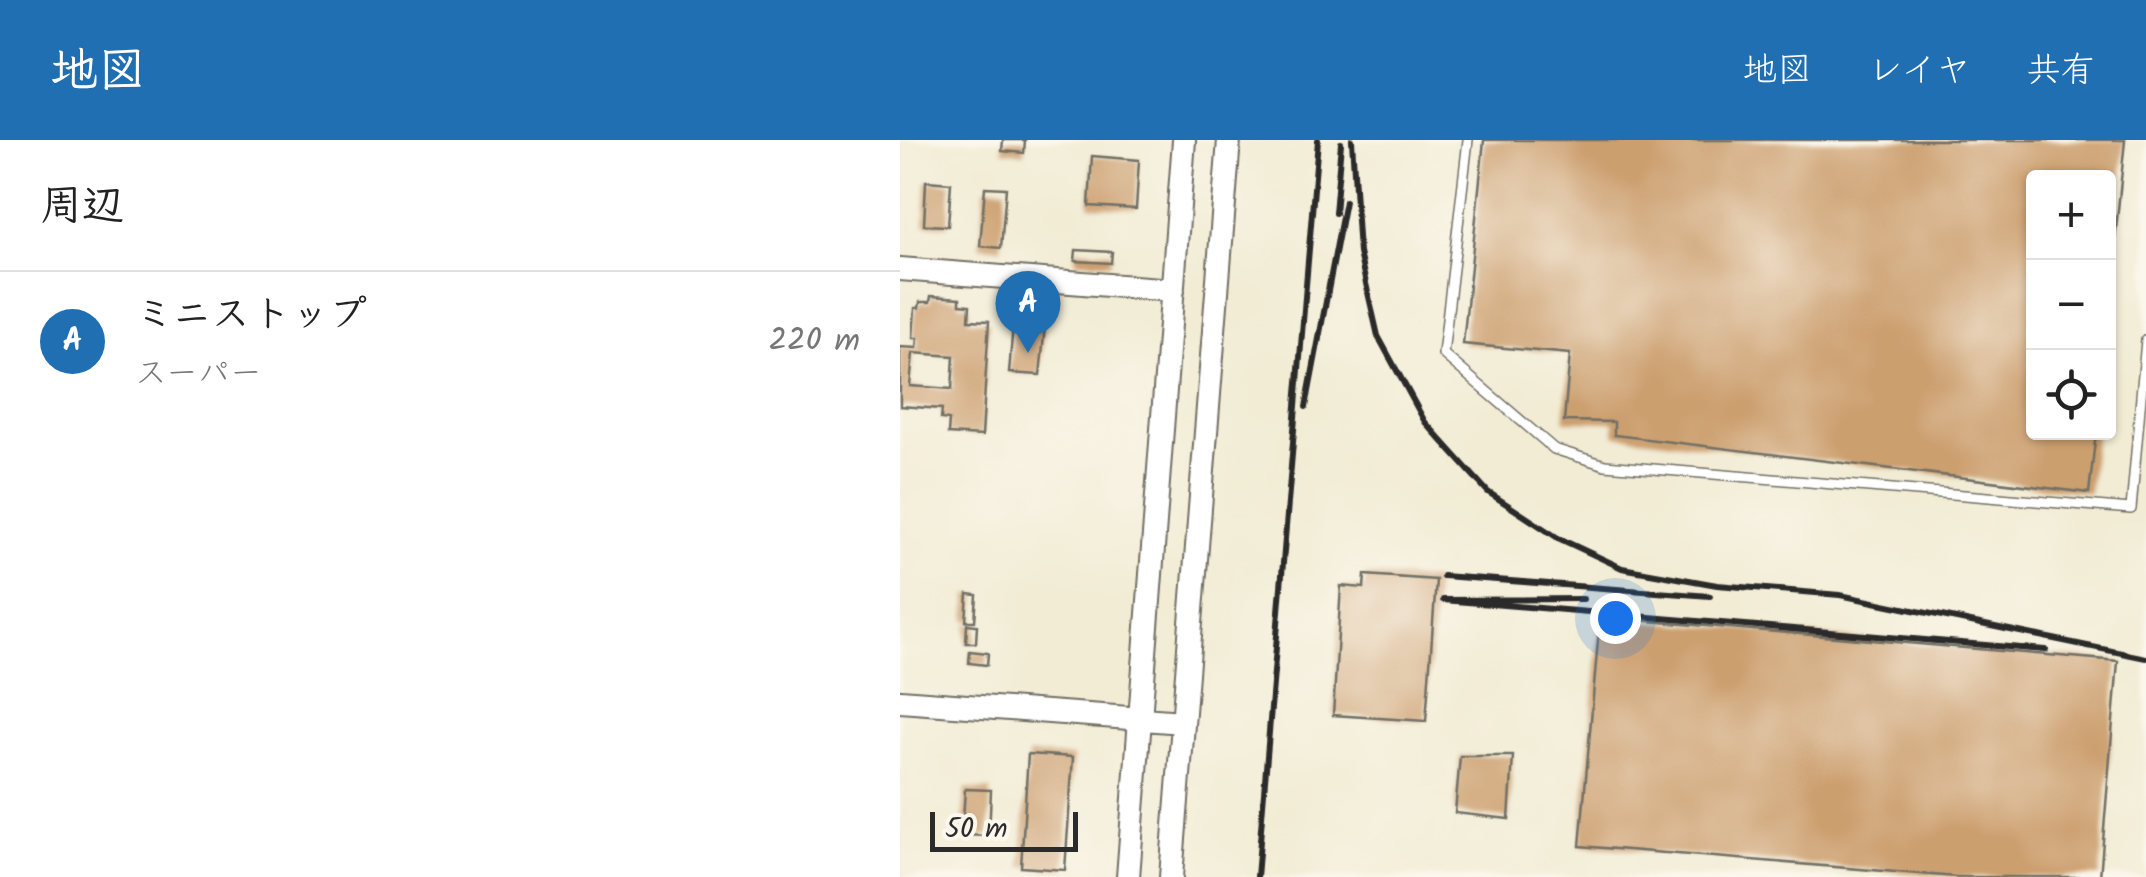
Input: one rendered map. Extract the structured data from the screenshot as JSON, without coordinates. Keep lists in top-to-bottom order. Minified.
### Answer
{"scale_bar":"50 m","page":{"header":"地図","nav":["地図","レイヤ","共有"],"heading":"周辺","map_buttons":["+","−"],"list":[{"mark":"A","name":"ミニストップ","note":"スーパー","value":"220 m"}],"pins":"A","scale":"50 m"}}
